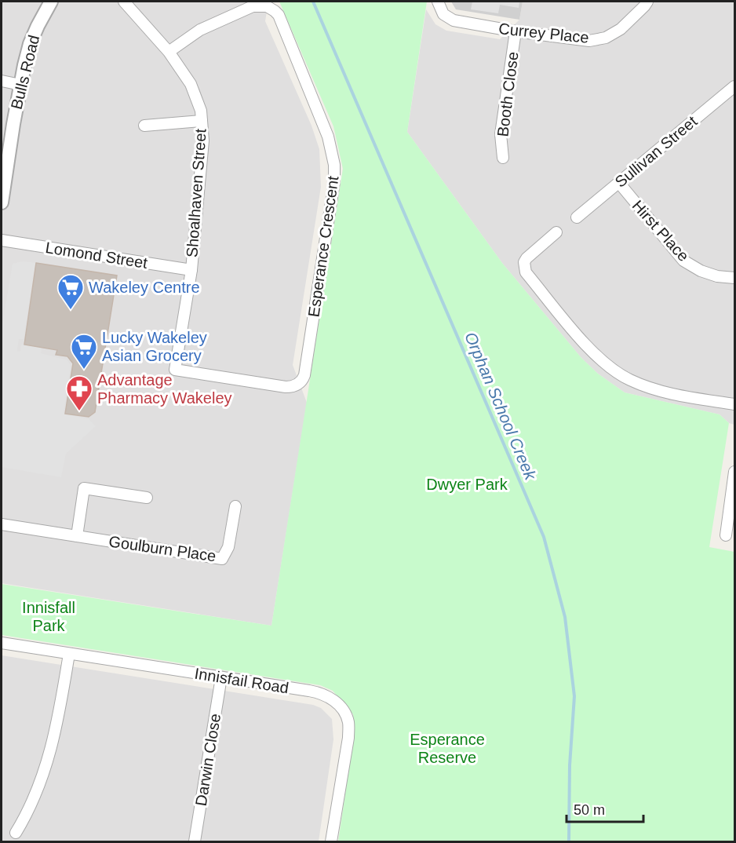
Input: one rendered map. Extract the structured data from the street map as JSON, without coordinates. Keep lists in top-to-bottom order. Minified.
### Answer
{"streets":{"street":["Currey Place","Bulls Road","Booth Close","Sullivan Street","Shoalhaven Street","Hirst Place","Esperance Crescent","Lomond Street","Goulburn Place","Innisfail Road","Darwin Close"]},"crossings":[["Currey Place","Booth Close"],["Sullivan Street","Hirst Place"],["Shoalhaven Street","Esperance Crescent"],["Shoalhaven Street","Lomond Street"],["Innisfail Road","Darwin Close"]],"water":["Orphan School Creek"],"parks":["Dwyer Park","Innisfall Park","Esperance Reserve"],"places":{"supermarket":["Wakeley Centre","Lucky Wakeley Asian Grocery"],"pharmacy":["Advantage Pharmacy Wakeley"]},"scale_bar":"50 m"}
